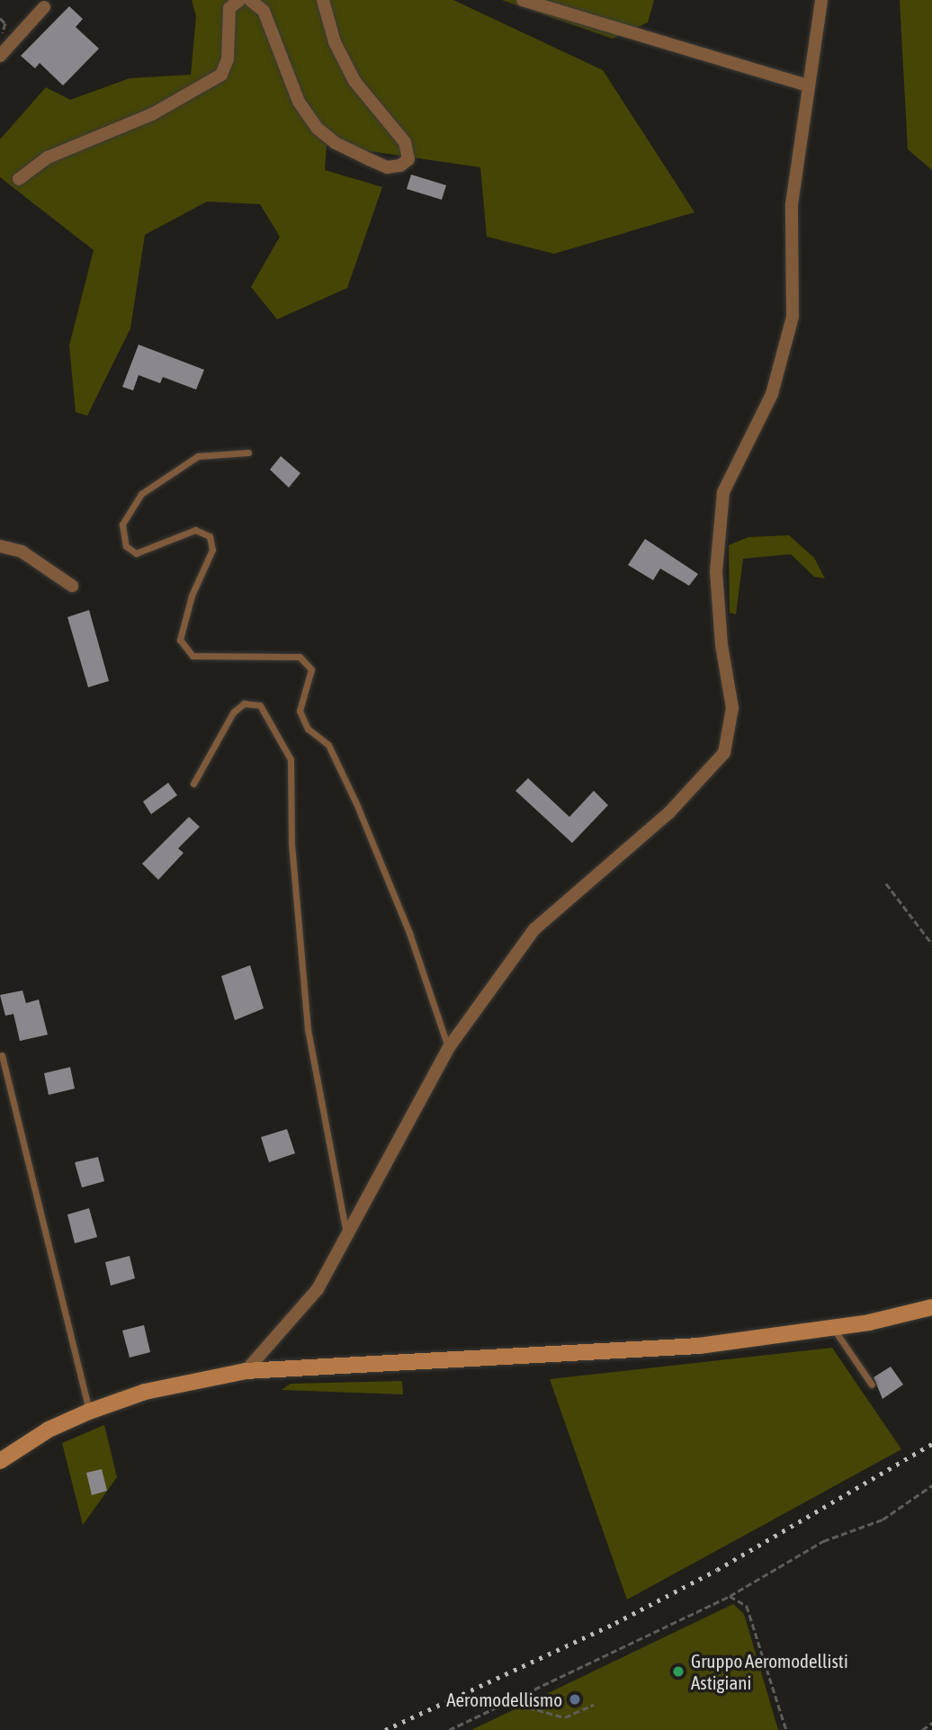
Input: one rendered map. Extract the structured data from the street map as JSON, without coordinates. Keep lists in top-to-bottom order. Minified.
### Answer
{"places":["Gruppo Aeromodellisti Astigiani","Aeromodellismo"]}
